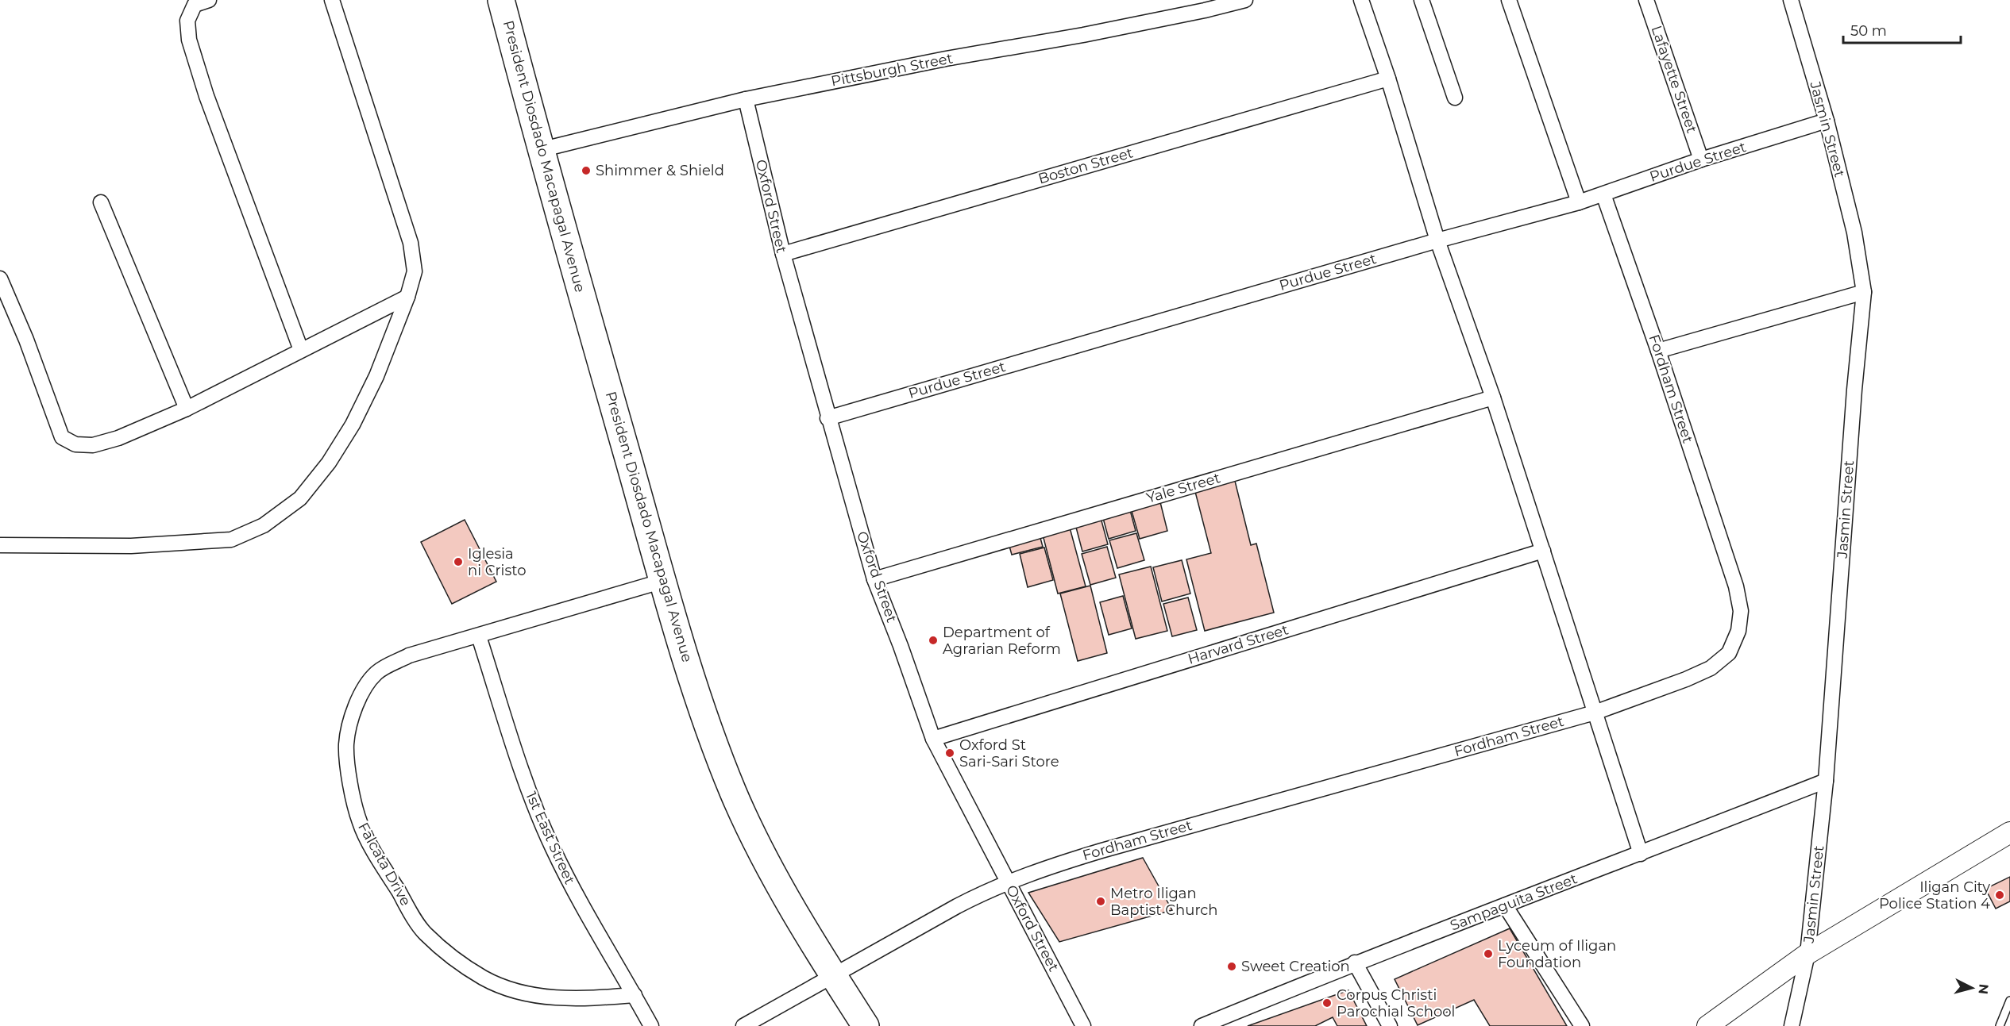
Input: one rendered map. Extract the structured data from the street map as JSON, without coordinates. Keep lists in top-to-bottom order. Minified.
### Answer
{"streets":{"highway":["President Diosdado Macapagal Avenue"],"street":["Pittsburgh Street","Lafayette Street","Jasmin Street","Purdue Street","Boston Street","Oxford Street","Fordham Street","Yale Street","Harvard Street","1st East Street","Falcata Drive","Sampaguita Street"]},"crossings":[["Pittsburgh Street","President Diosdado Macapagal Avenue"],["Pittsburgh Street","Oxford Street"],["Lafayette Street","Purdue Street"],["Jasmin Street","Purdue Street"],["Jasmin Street","Sampaguita Street"],["President Diosdado Macapagal Avenue","Fordham Street"],["President Diosdado Macapagal Avenue","Falcata Drive"],["Purdue Street","Oxford Street"],["Purdue Street","Fordham Street"],["Boston Street","Oxford Street"],["Oxford Street","Fordham Street"],["Oxford Street","Yale Street"],["Oxford Street","Harvard Street"],["1st East Street","Falcata Drive"]],"places":["Shimmer & Shield","Iglesia ni Cristo","Department of Agrarian Reform","Oxford St Sari-Sari Store","Iligan City Police Station 4","Metro Iligan Baptist Church","Lyceum of Iligan Foundation","Sweet Creation","Corpus Christi Parochial School"],"scale_bar":"50 m","north":"right"}
